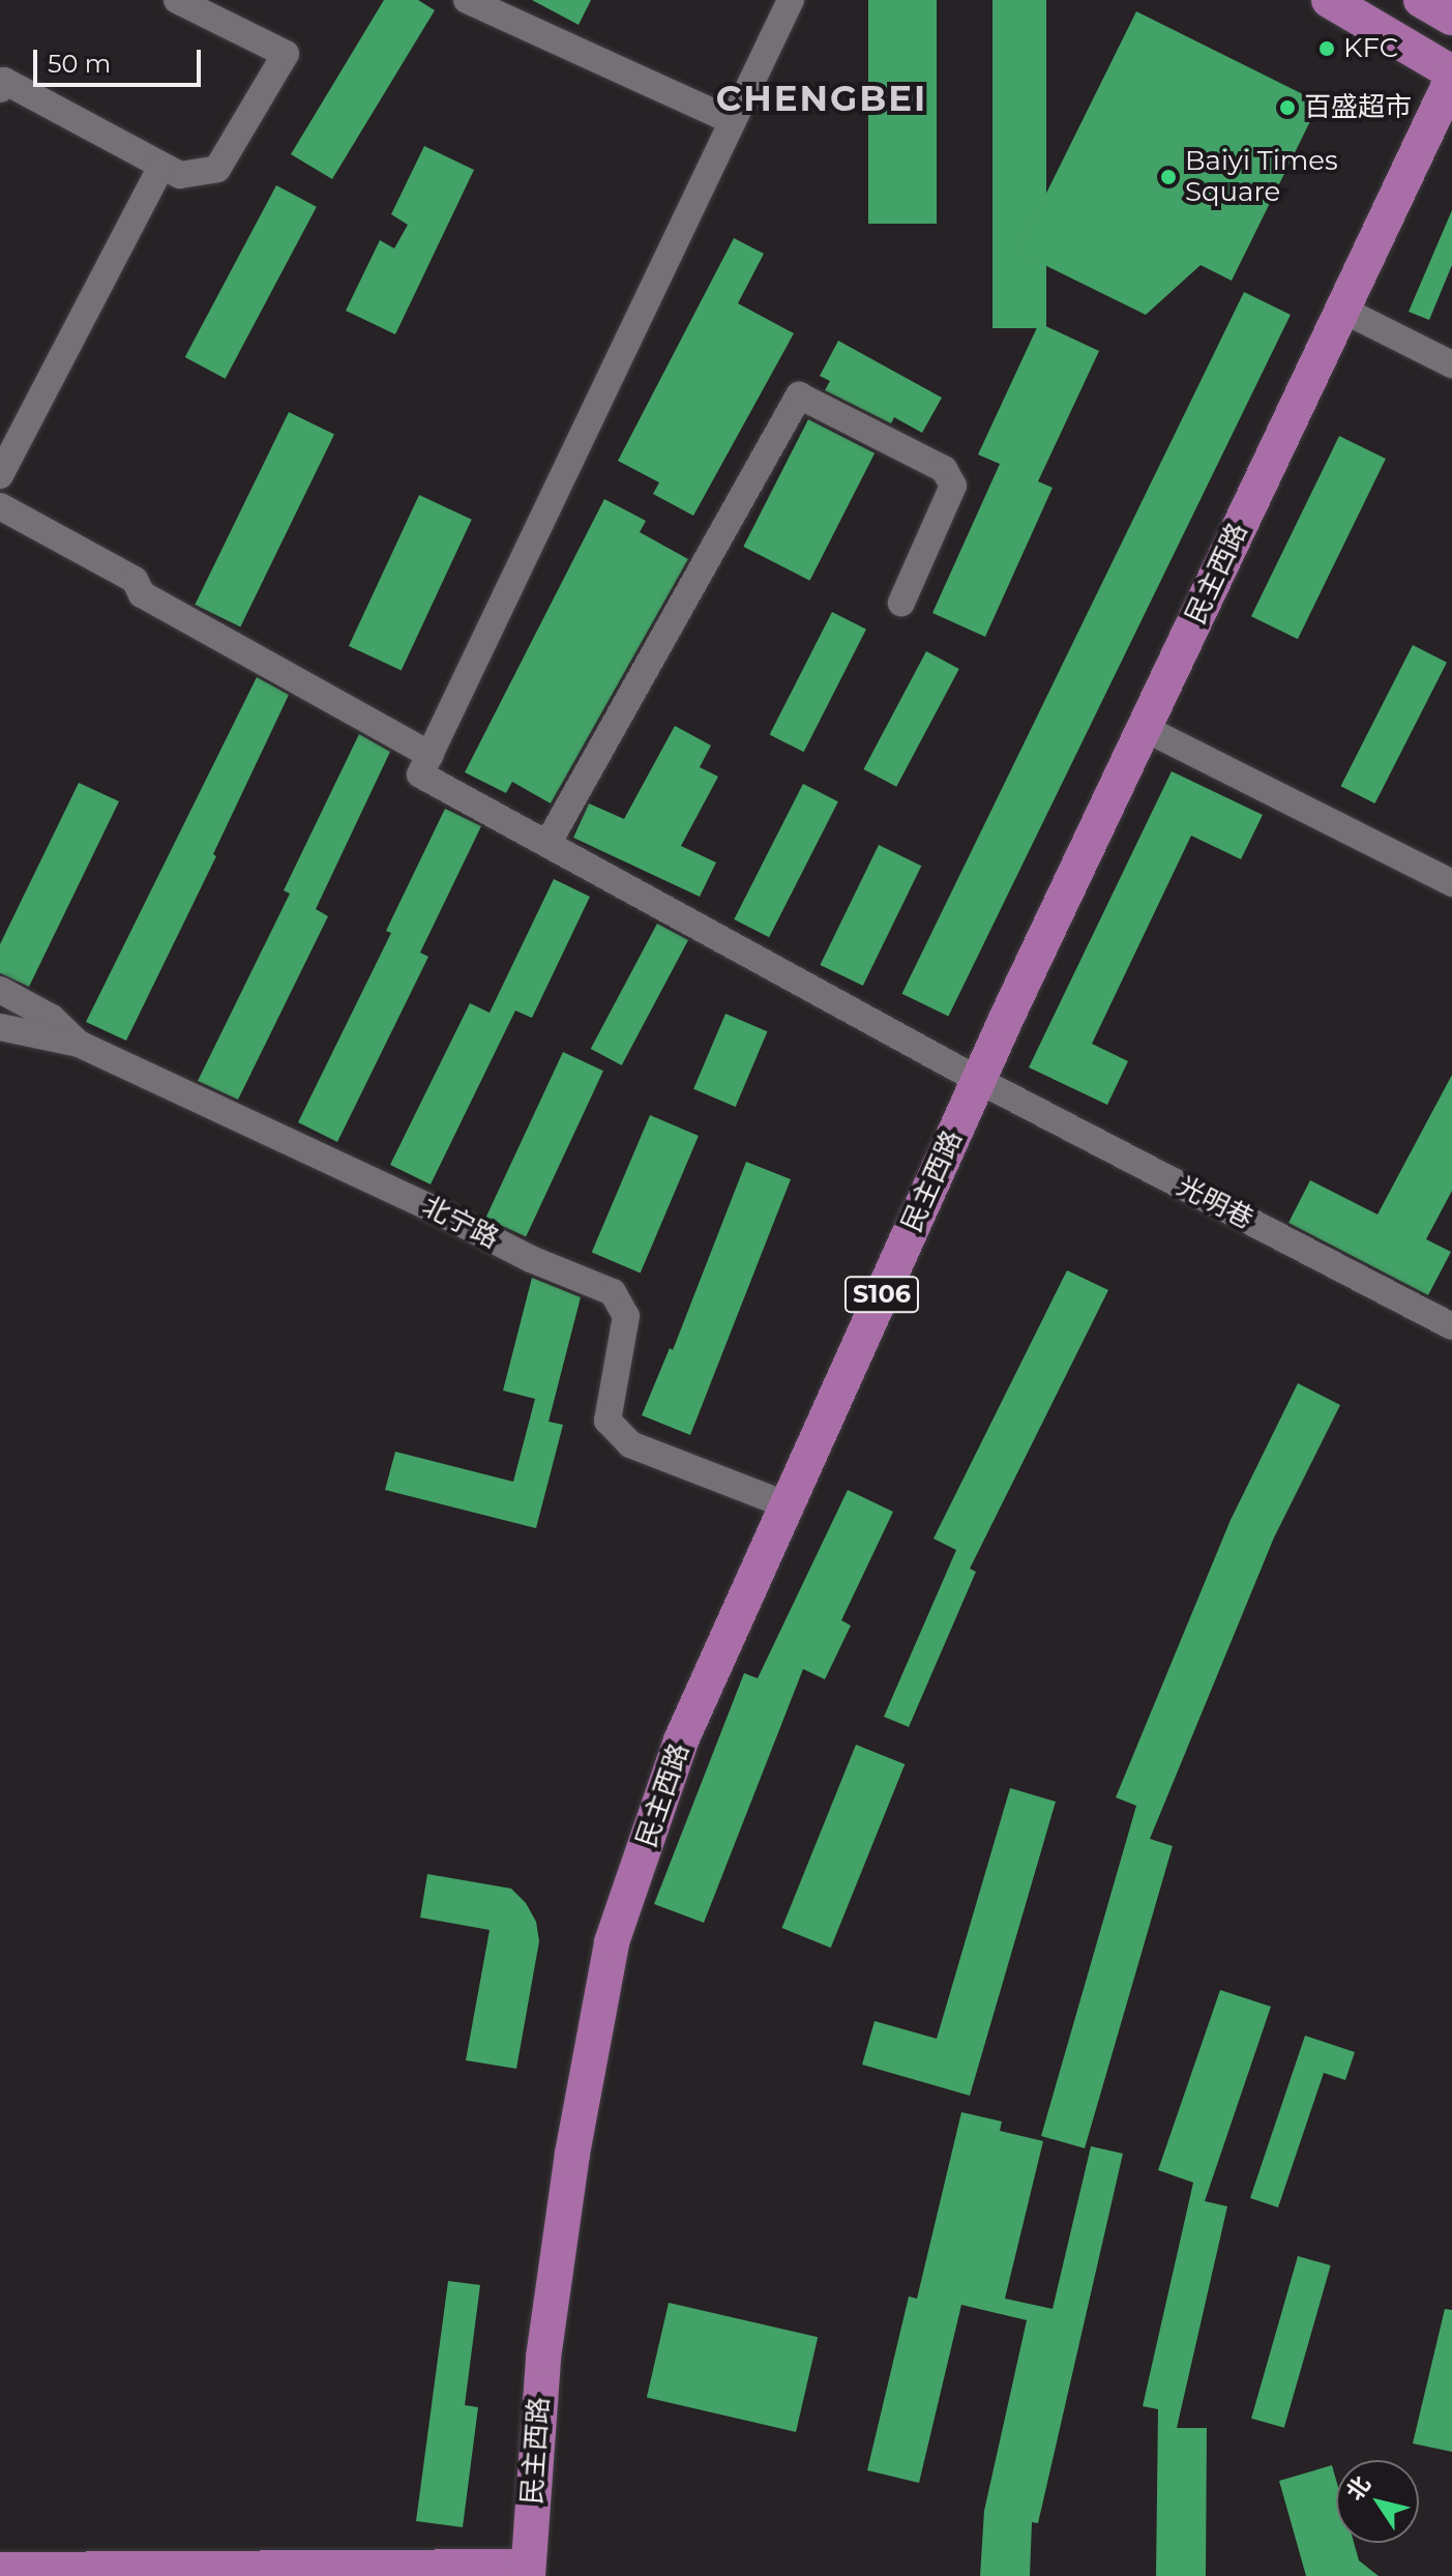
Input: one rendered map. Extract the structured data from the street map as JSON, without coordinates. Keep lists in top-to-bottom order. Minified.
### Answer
{"streets":{"main road":["民主西路","S106"],"street":["光明巷","北宁路"]},"crossings":[["民主西路","光明巷"],["民主西路","北宁路"]],"districts":["CHENGBEI"],"places":["KFC","百盛超市","Baiyi Times Square"],"scale_bar":"50 m","north":"top left"}
